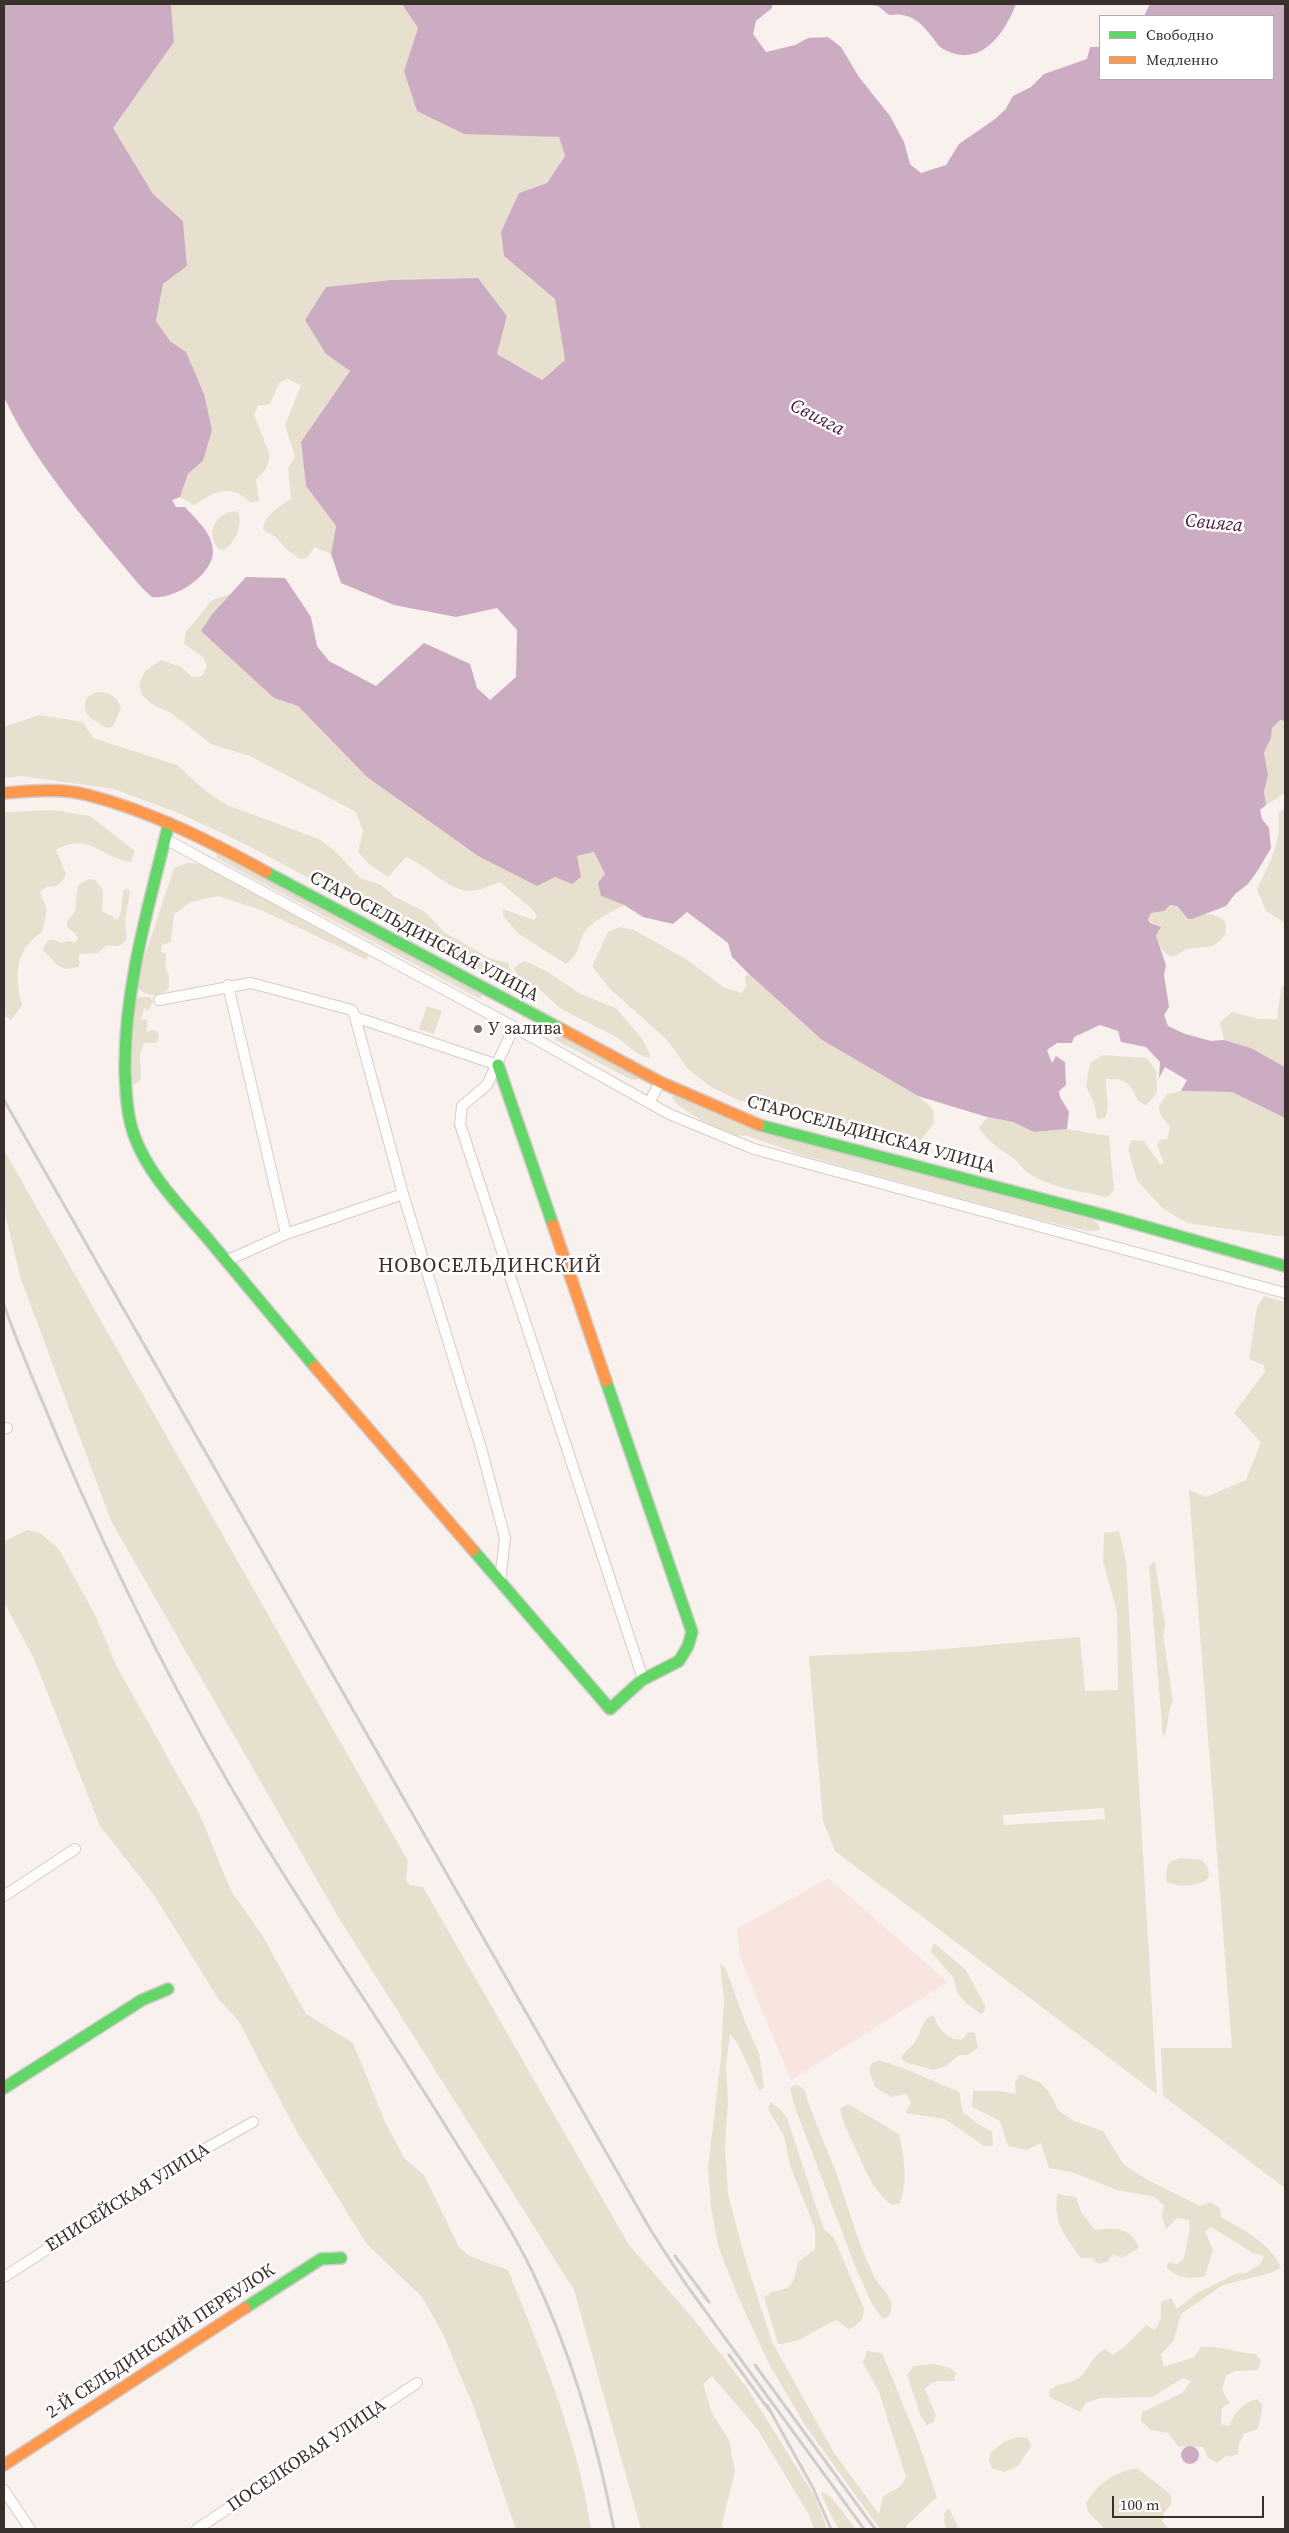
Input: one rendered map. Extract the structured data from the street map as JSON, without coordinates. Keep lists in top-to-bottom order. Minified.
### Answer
{"streets":{"street":["СТАРОСЕЛЬДИНСКАЯ УЛИЦА","ЕНИСЕЙСКАЯ УЛИЦА","2-Й СЕЛЬДИНСКИЙ ПЕРЕУЛОК","ПОСЕЛКОВАЯ УЛИЦА"]},"districts":["НОВОСЕЛЬДИНСКИЙ"],"water":["Свияга"],"places":["У залива"],"legend":["Свободно","Медленно"],"scale_bar":"100 m"}
